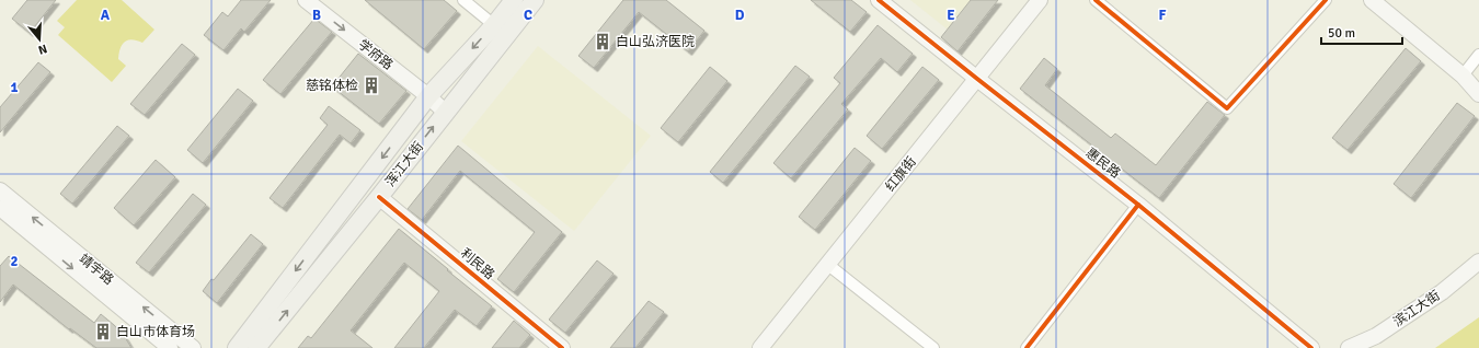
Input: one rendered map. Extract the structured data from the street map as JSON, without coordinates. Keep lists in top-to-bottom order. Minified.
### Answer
{"streets":{"main road":["浑江大街"],"street":["学府路","惠民路","红旗街","利民路","靖宇路","滨江大街"]},"crossings":[["学府路","浑江大街"],["惠民路","红旗街"],["浑江大街","利民路"]],"one_way":["学府路"],"places":{"building":["白山弘济医院","慈铭体检","白山市体育场"]},"scale_bar":"50 m","north":"bottom","grid":{"columns":["A","B","C","D","E","F"],"rows":["1","2"]}}
